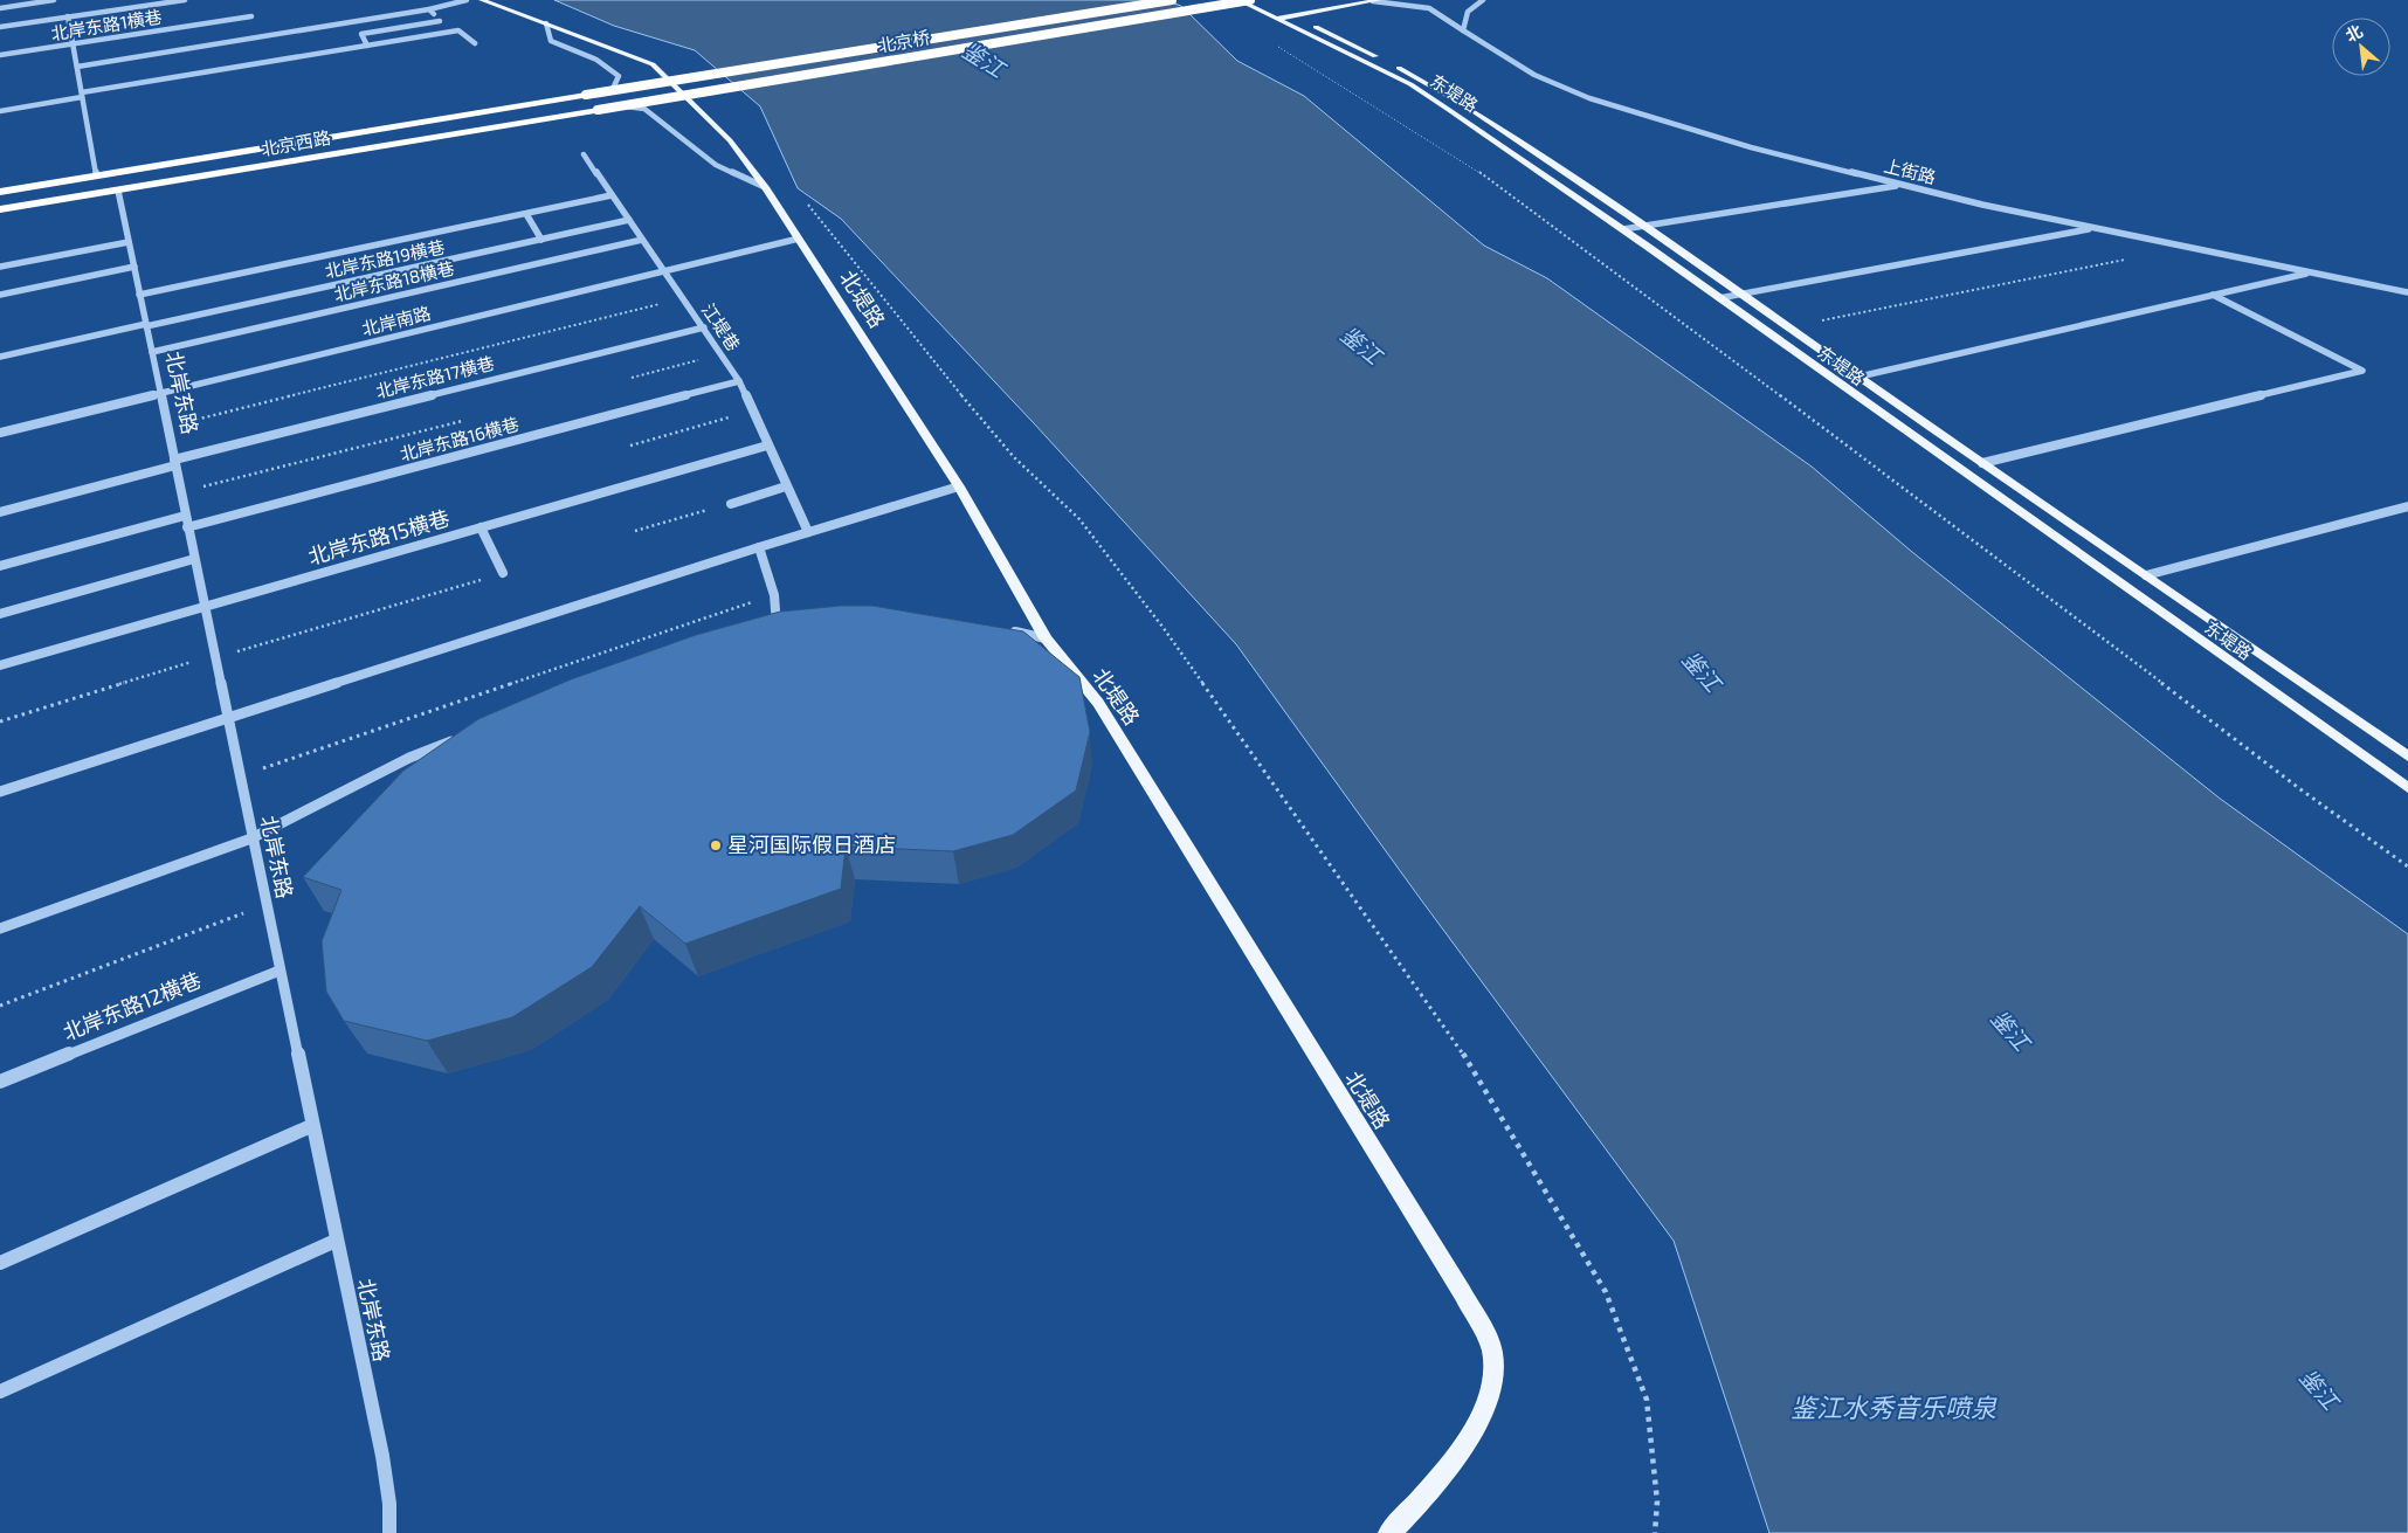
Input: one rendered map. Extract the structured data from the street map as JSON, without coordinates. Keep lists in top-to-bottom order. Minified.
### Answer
{"streets":{"highway":["北京桥","北京西路"],"main road":["东堤路","北堤路"],"street":["北岸东路1横巷","上街路","北岸东路19横巷","北岸东路18横巷","北岸南路","江堤巷","北岸东路17横巷","北岸东路","北岸东路16横巷","北岸东路15横巷","北岸东路12横巷"]},"crossings":[["北京桥","北京西路"],["北京西路","北岸东路"],["北岸东路19横巷","江堤巷"],["北岸东路19横巷","北岸东路"],["北岸东路18横巷","江堤巷"],["北岸东路18横巷","北岸东路"],["北堤路","北岸南路"],["北岸南路","江堤巷"],["北岸南路","北岸东路"],["江堤巷","北岸东路17横巷"],["江堤巷","北岸东路16横巷"],["江堤巷","北岸东路15横巷"],["北岸东路17横巷","北岸东路"],["北岸东路","北岸东路16横巷"],["北岸东路","北岸东路15横巷"],["北岸东路","北岸东路12横巷"]],"water":["鉴江","鉴江水秀音乐喷泉"],"places":["星河国际假日酒店"],"north":"top left"}
